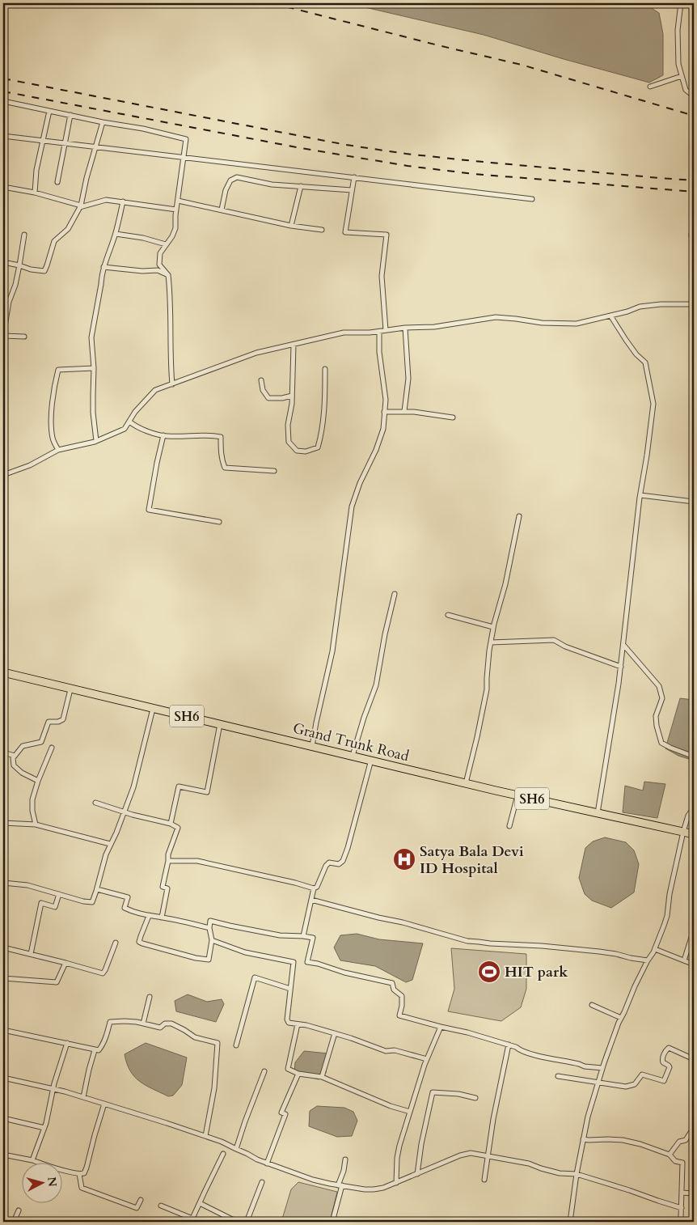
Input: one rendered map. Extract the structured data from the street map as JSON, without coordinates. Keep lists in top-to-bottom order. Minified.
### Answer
{"streets":{"main road":["SH6","Grand Trunk Road"]},"places":{"hospital":["Satya Bala Devi ID Hospital"],"sports":["HIT park"]},"north":"right"}
